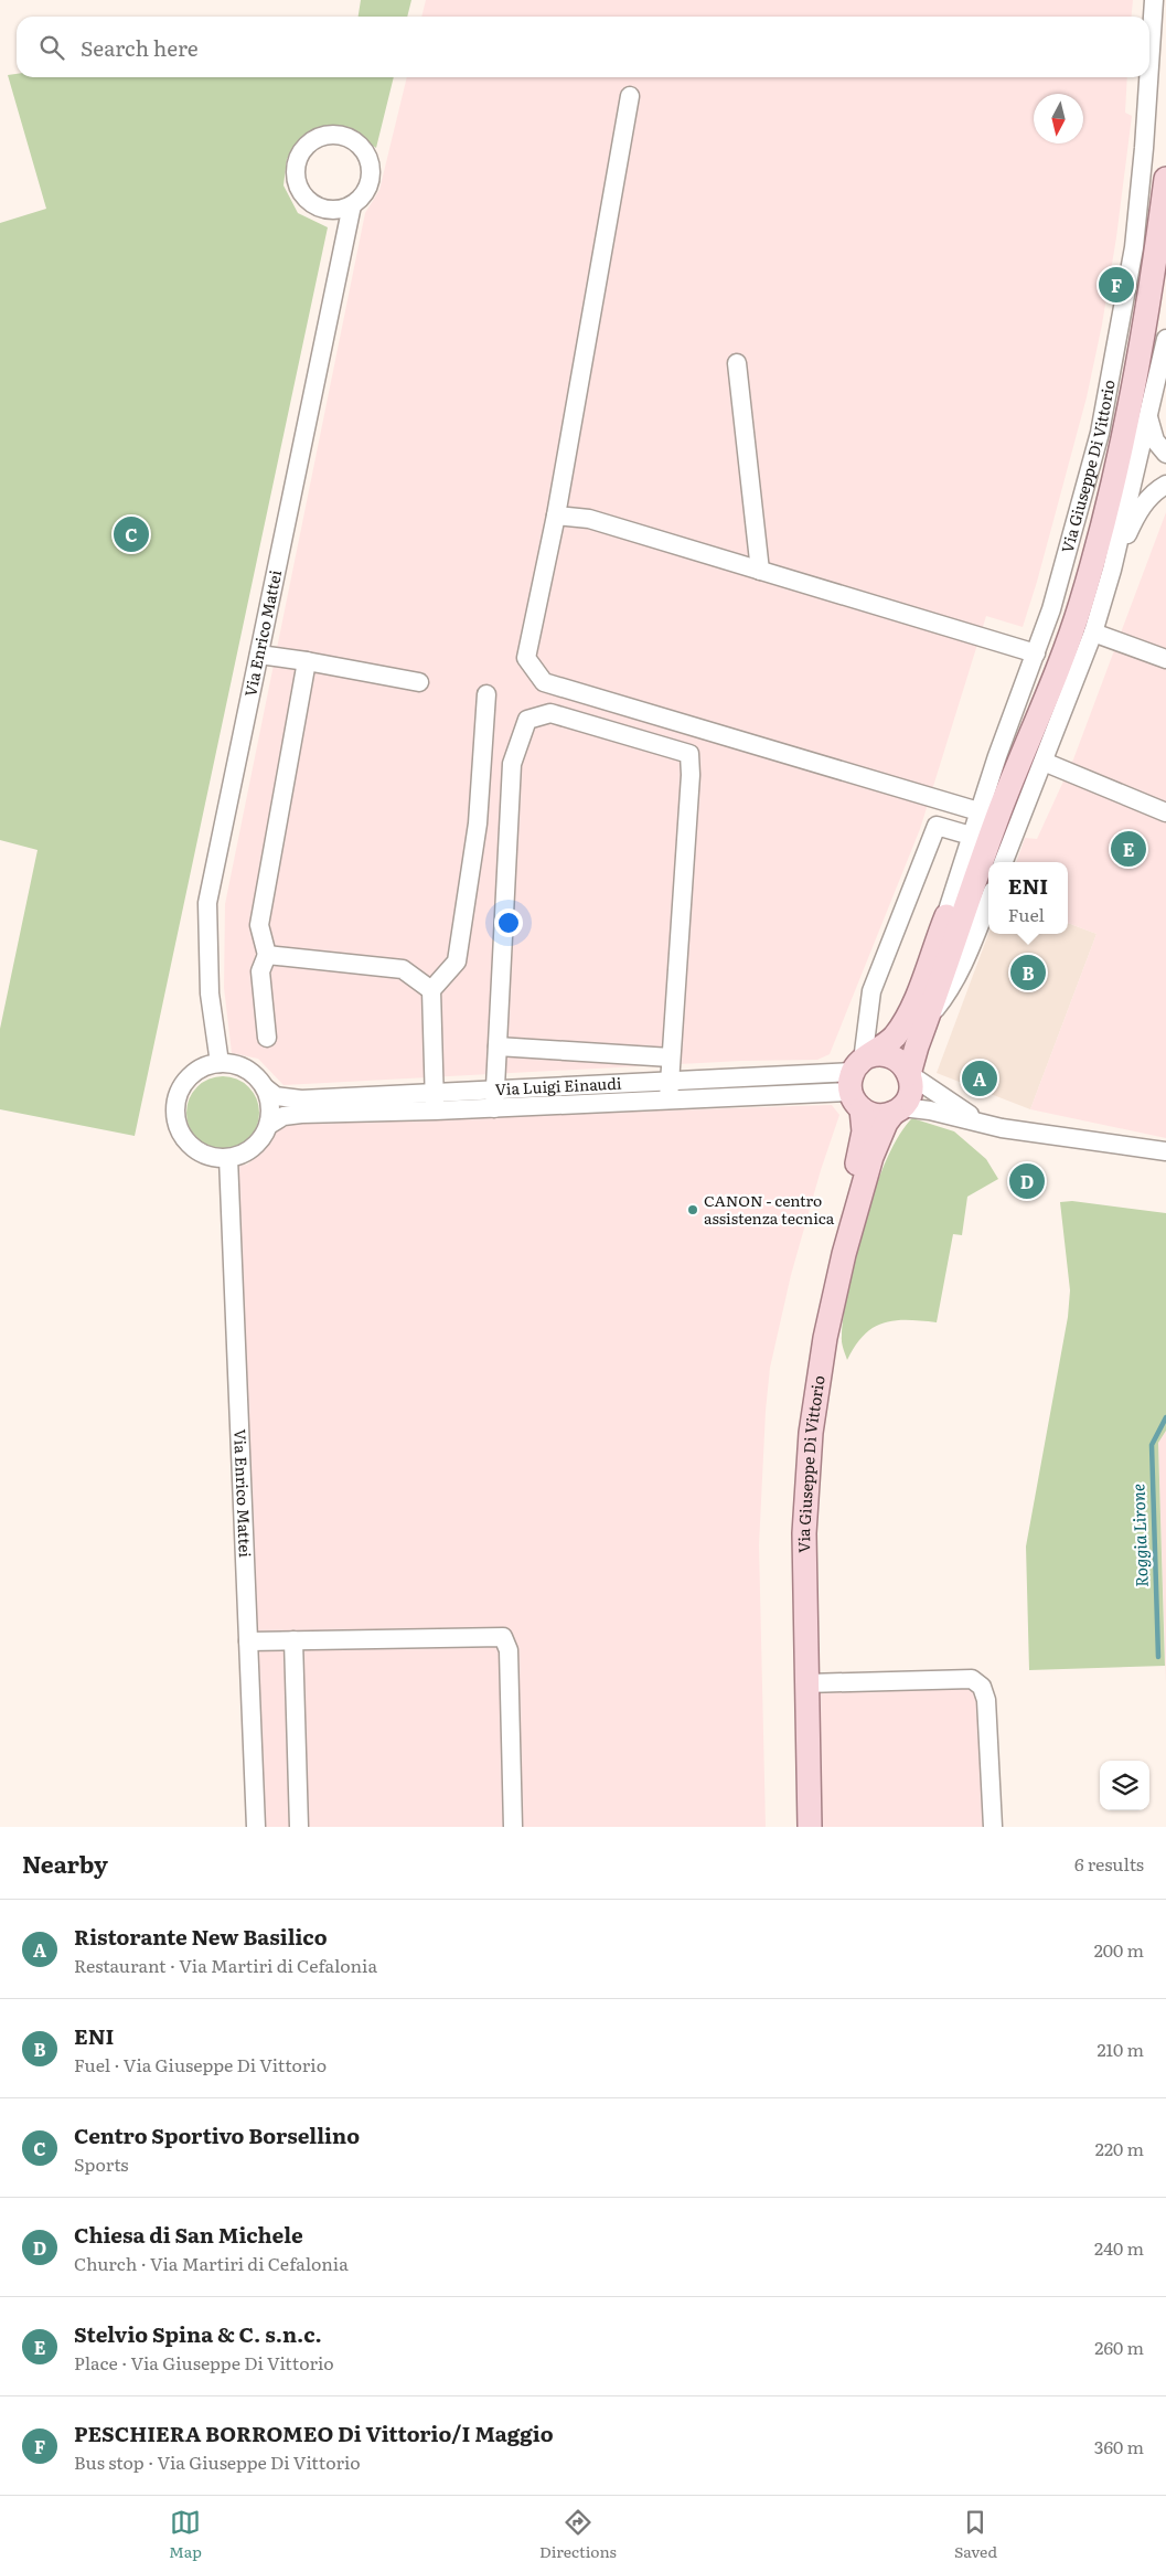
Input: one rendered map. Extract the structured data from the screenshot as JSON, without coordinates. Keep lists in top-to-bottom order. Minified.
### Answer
{"streets":{"main road":["Via Giuseppe Di Vittorio"],"street":["Via Enrico Mattei","Via Luigi Einaudi"]},"crossings":[["Via Giuseppe Di Vittorio","Via Luigi Einaudi"],["Via Enrico Mattei","Via Luigi Einaudi"]],"water":["Roggia Lirone"],"places":["CANON - centro assistenza tecnica"],"north":"bottom","page":{"search":"Search here","pins":["F","C","E","B","A","D"],"popup":["ENI","Fuel"],"heading":["Nearby","6 results"],"list":[{"mark":"A","name":"Ristorante New Basilico","note":"Restaurant · Via Martiri di Cefalonia","value":"200 m"},{"mark":"B","name":"ENI","note":"Fuel · Via Giuseppe Di Vittorio","value":"210 m"},{"mark":"C","name":"Centro Sportivo Borsellino","note":"Sports","value":"220 m"},{"mark":"D","name":"Chiesa di San Michele","note":"Church · Via Martiri di Cefalonia","value":"240 m"},{"mark":"E","name":"Stelvio Spina & C. s.n.c.","note":"Place · Via Giuseppe Di Vittorio","value":"260 m"},{"mark":"F","name":"PESCHIERA BORROMEO Di Vittorio/I Maggio","note":"Bus stop · Via Giuseppe Di Vittorio","value":"360 m"}],"nav":["Map","Directions","Saved"]}}
